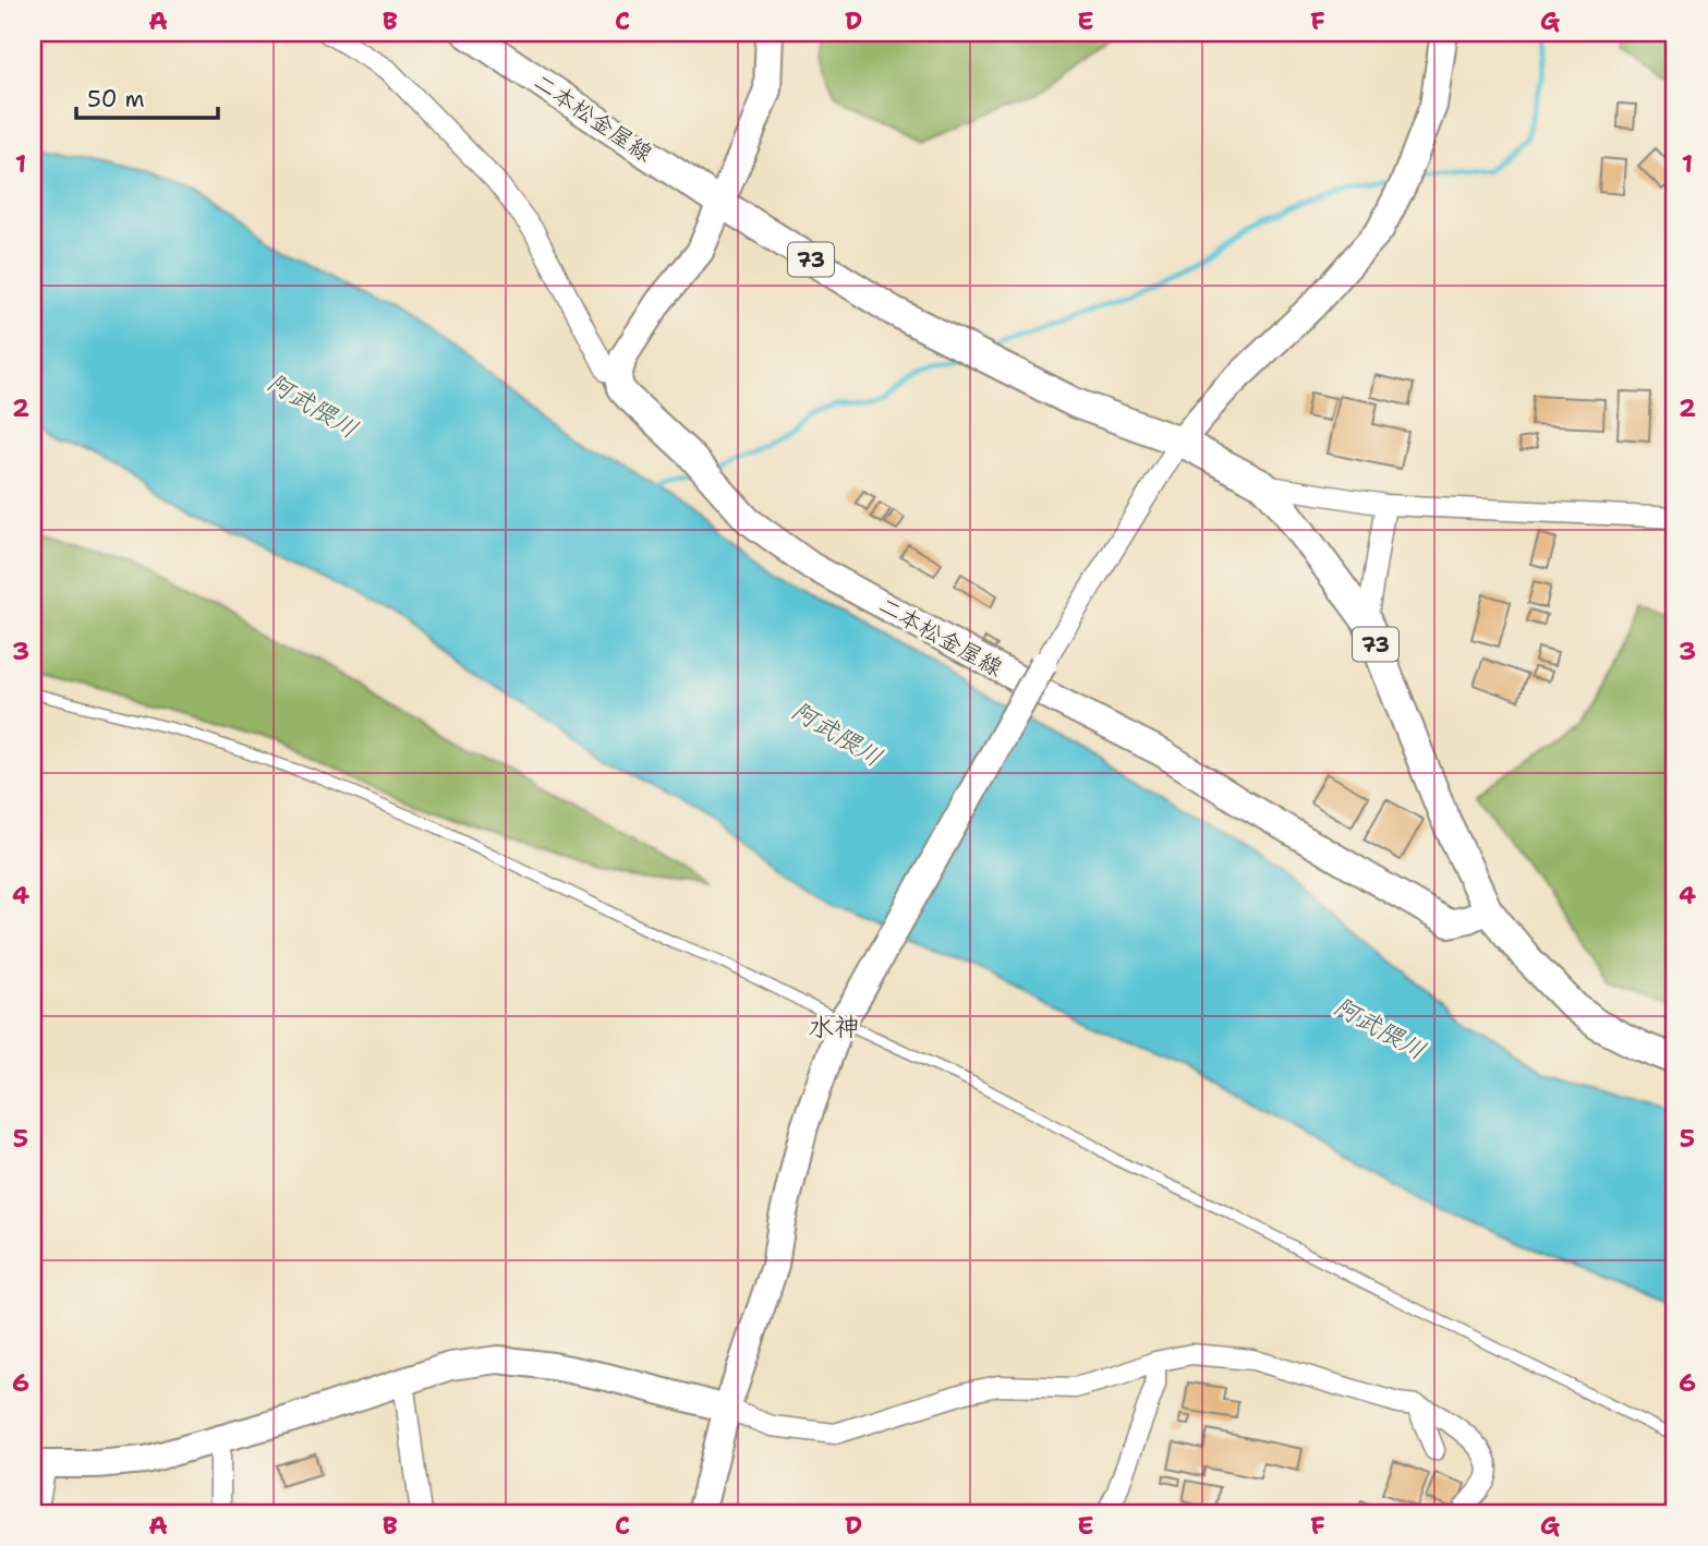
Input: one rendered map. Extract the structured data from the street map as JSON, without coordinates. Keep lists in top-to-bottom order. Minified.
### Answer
{"streets":{"main road":["二本松金屋線","73"]},"districts":["水神"],"water":["阿武隈川"],"scale_bar":"50 m","grid":{"columns":["A","B","C","D","E","F","G"],"rows":["1","2","3","4","5","6"]}}
